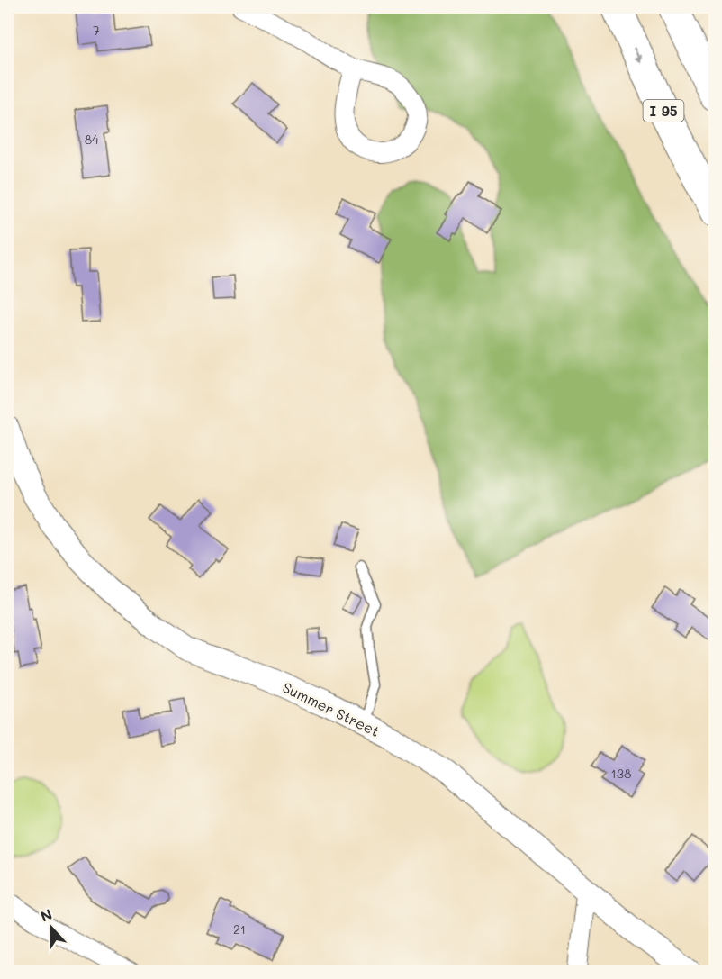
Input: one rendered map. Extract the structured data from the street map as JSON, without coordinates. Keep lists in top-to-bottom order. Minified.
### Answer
{"streets":{"highway":["I 95"],"street":["Summer Street"]},"house_numbers":["7","84","138","21"],"north":"top"}
